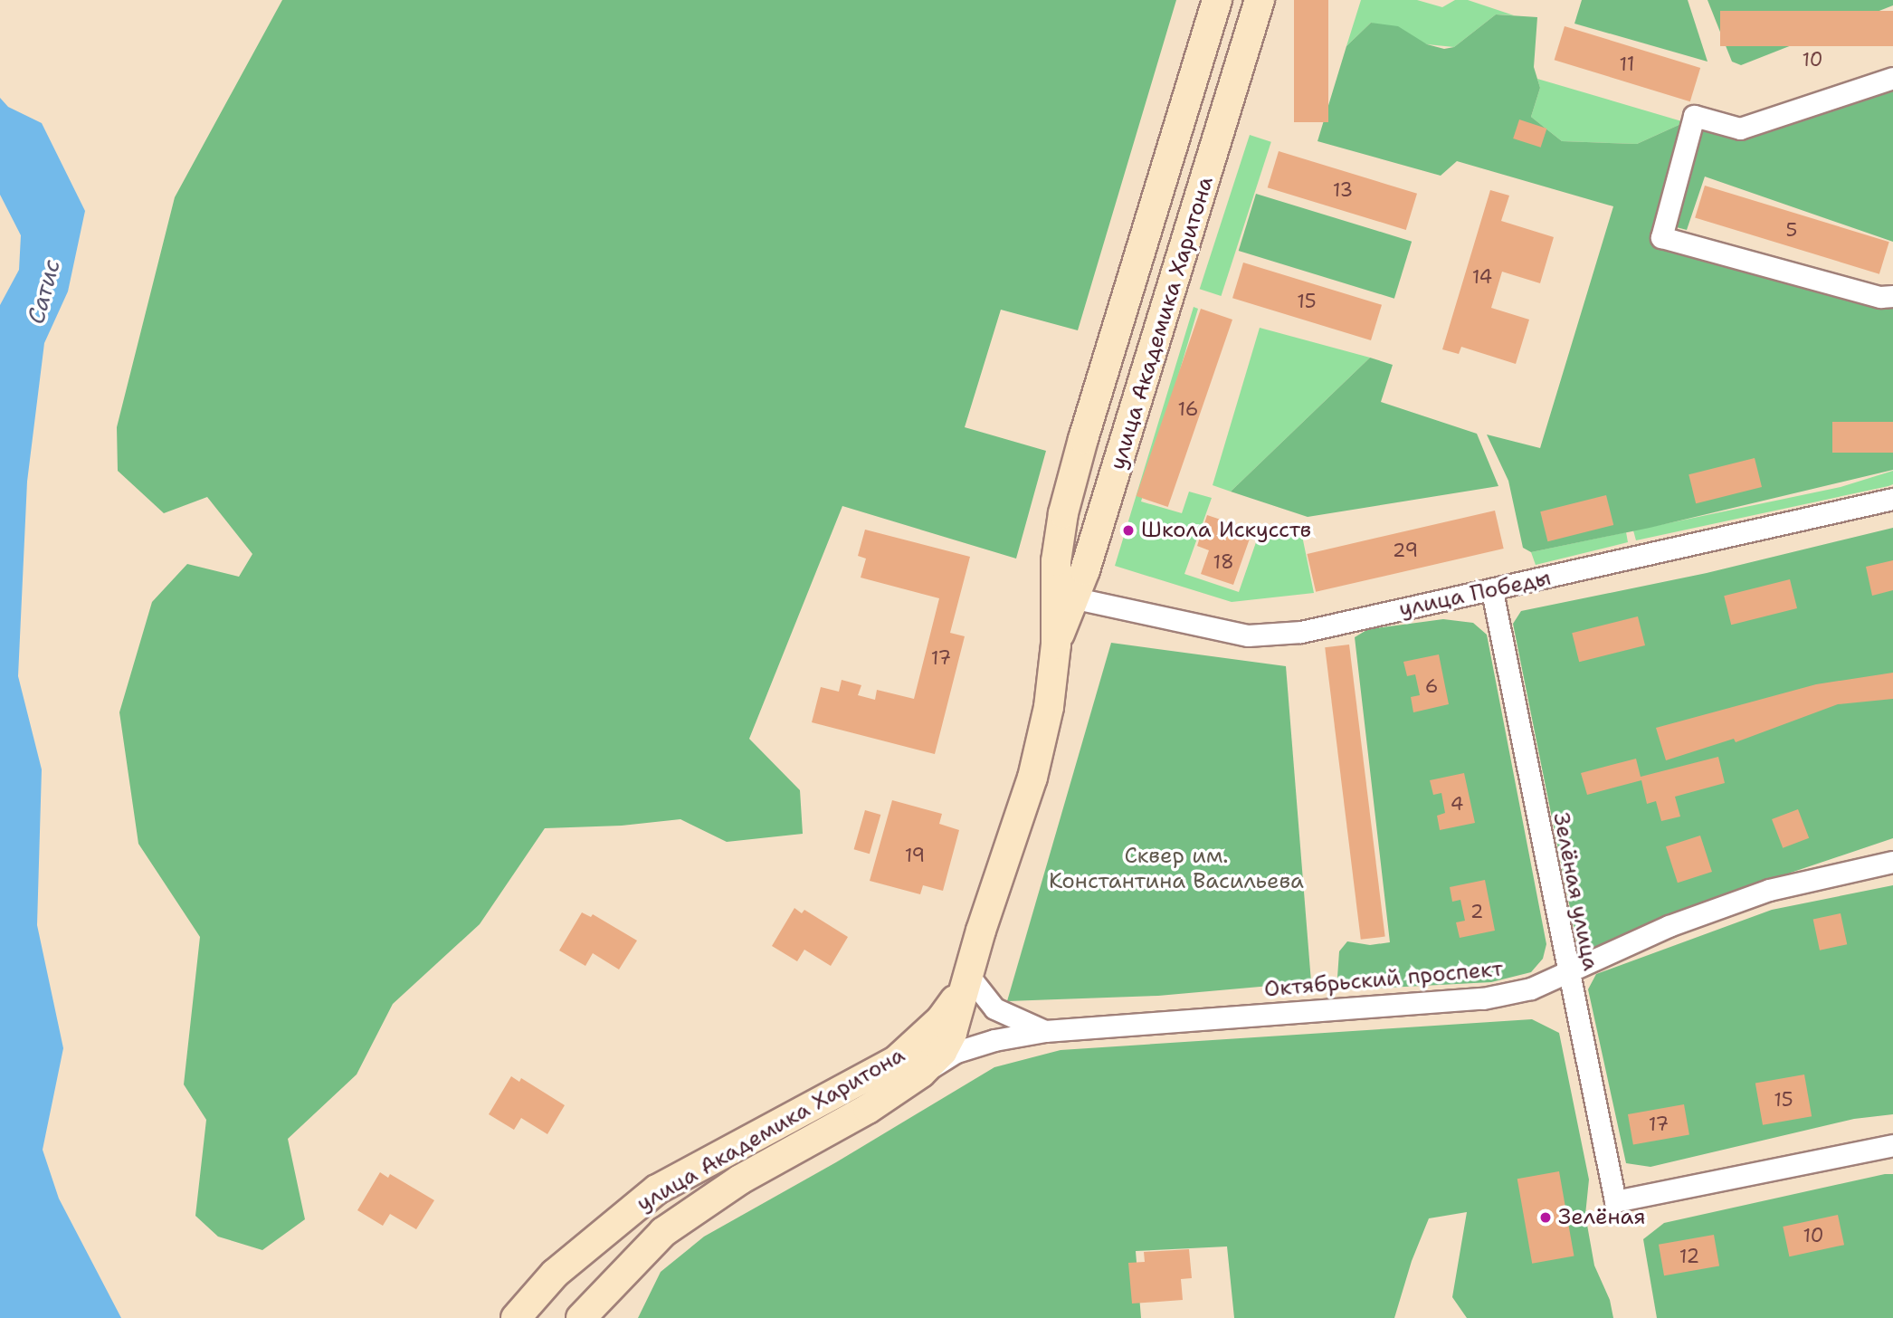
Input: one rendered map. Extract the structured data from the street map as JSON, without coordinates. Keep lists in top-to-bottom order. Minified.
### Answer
{"streets":{"main road":["улица Академика Харитона"],"street":["улица Победы","Зелёная улица","Октябрьский проспект"]},"crossings":[["улица Академика Харитона","улица Победы"],["улица Академика Харитона","Октябрьский проспект"],["улица Победы","Зелёная улица"],["Зелёная улица","Октябрьский проспект"]],"water":["Сатис"],"parks":["Сквер им. Константина Васильева"],"places":["Школа Искусств","Зелёная"],"house_numbers":["10","11","13","5","14","15","16","29","18","17","6","4","19","2","15","17","10","12"]}
